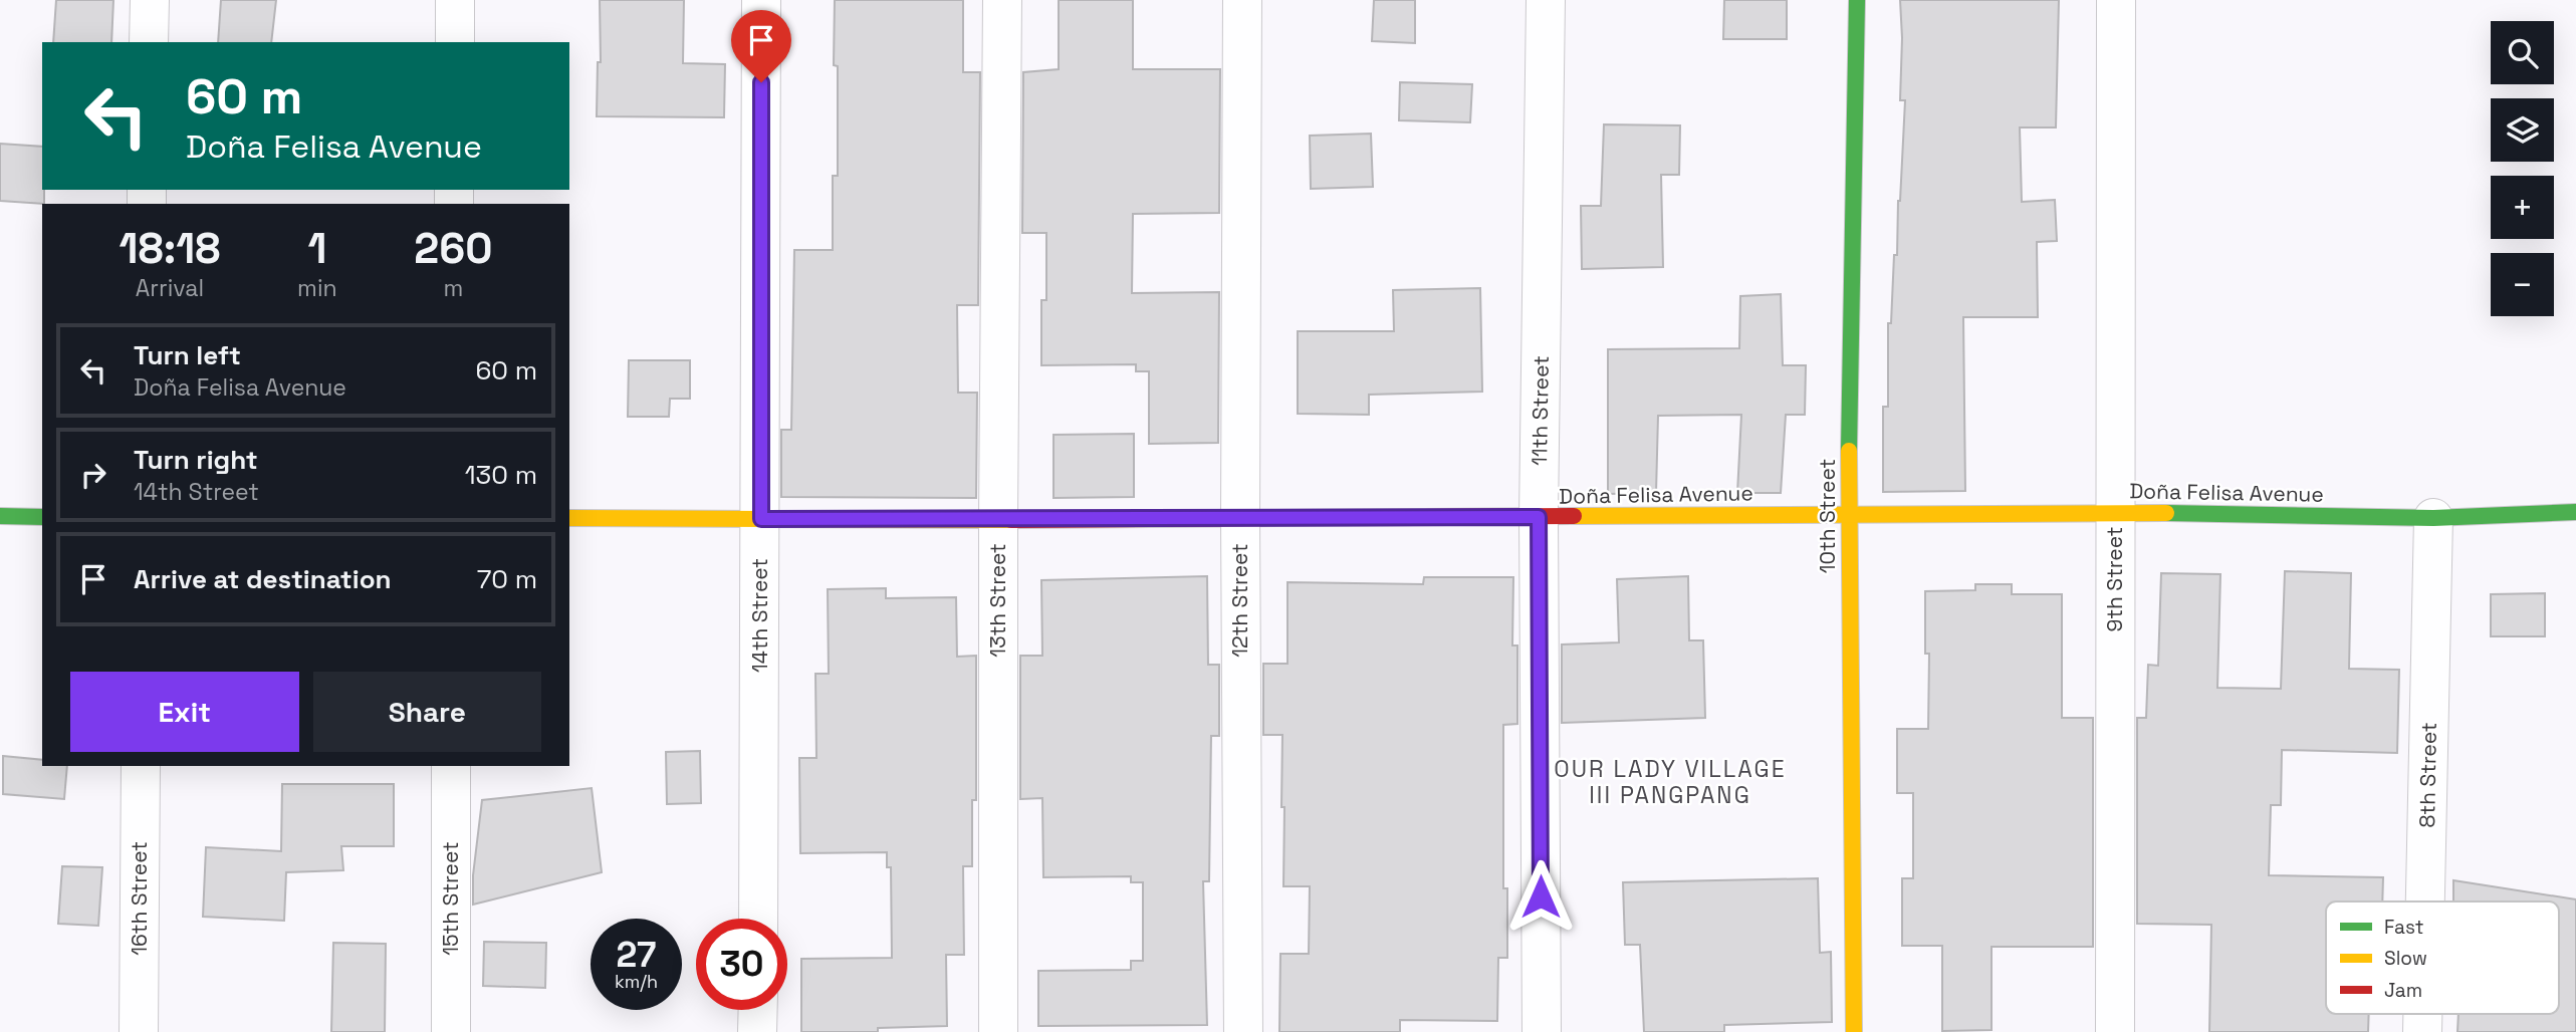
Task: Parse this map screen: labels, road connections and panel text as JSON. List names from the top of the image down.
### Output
{
  "streets": {
    "street": [
      "11th Street",
      "Doña Felisa Avenue",
      "10th Street",
      "9th Street",
      "13th Street",
      "12th Street",
      "14th Street",
      "8th Street",
      "16th Street",
      "15th Street"
    ]
  },
  "crossings": [
    ["11th Street", "Doña Felisa Avenue"],
    ["Doña Felisa Avenue", "10th Street"],
    ["Doña Felisa Avenue", "9th Street"],
    ["Doña Felisa Avenue", "13th Street"],
    ["Doña Felisa Avenue", "12th Street"],
    ["Doña Felisa Avenue", "14th Street"],
    ["Doña Felisa Avenue", "8th Street"]
  ],
  "districts": ["OUR LADY VILLAGE III PANGPANG"],
  "legend": ["Fast", "Slow", "Jam"],
  "page": {
    "map_buttons": ["+", "−"],
    "turn": ["60 m", "Doña Felisa Avenue"],
    "eta": [
      "18:18",
      "Arrival",
      "1",
      "min",
      "260",
      "m"
    ],
    "list": [
      {
        "name": "Turn left",
        "note": "Doña Felisa Avenue",
        "value": "60 m"
      },
      {
        "name": "Turn right",
        "note": "14th Street",
        "value": "130 m"
      },
      {
        "name": "Arrive at destination",
        "value": "70 m"
      }
    ],
    "buttons": ["Exit", "Share"],
    "speed": "27 km/h",
    "limit": "30"
  }
}
